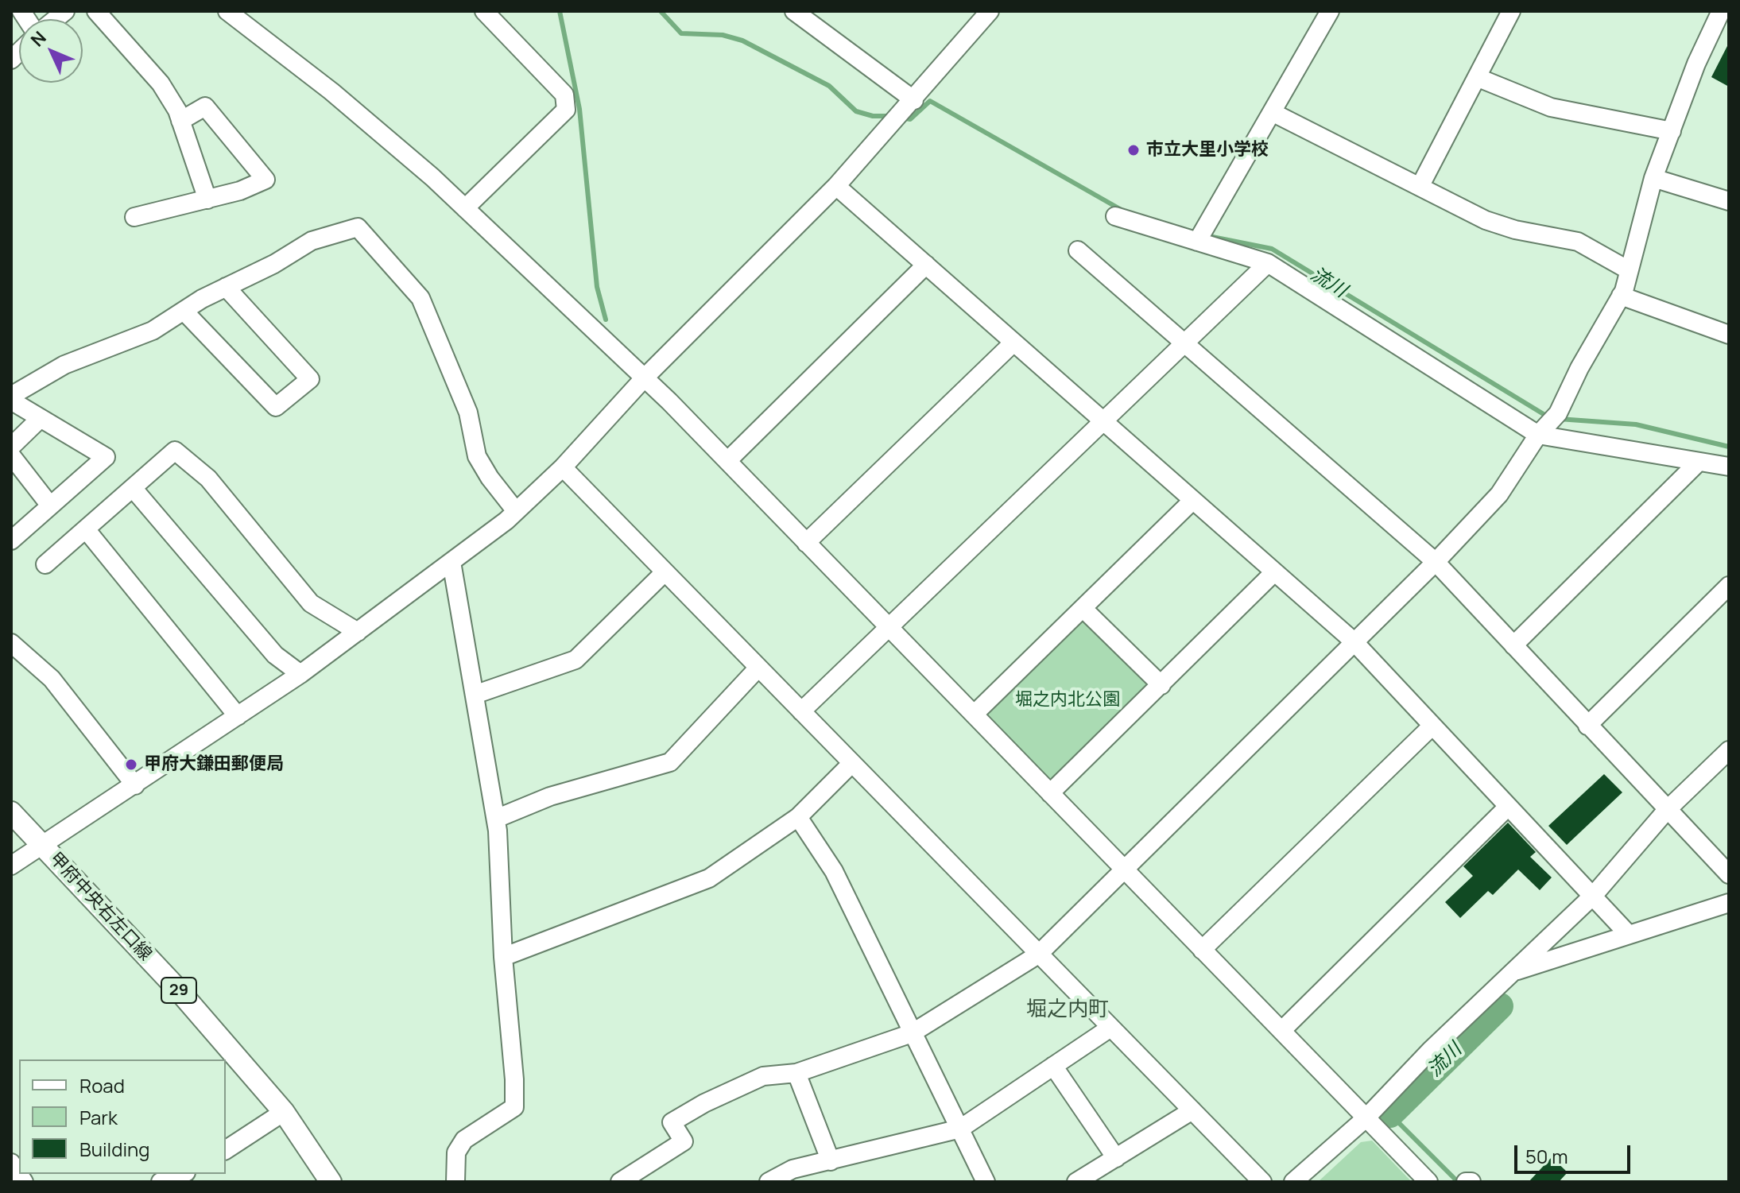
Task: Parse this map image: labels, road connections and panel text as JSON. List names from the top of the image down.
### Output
{
  "streets": {
    "main road": ["甲府中央右左口線", "29"]
  },
  "districts": ["堀之内町"],
  "water": ["流川"],
  "parks": ["堀之内北公園"],
  "places": ["市立大里小学校", "甲府大鎌田郵便局"],
  "legend": ["Road", "Park", "Building"],
  "scale_bar": "50 m",
  "north": "top left"
}
